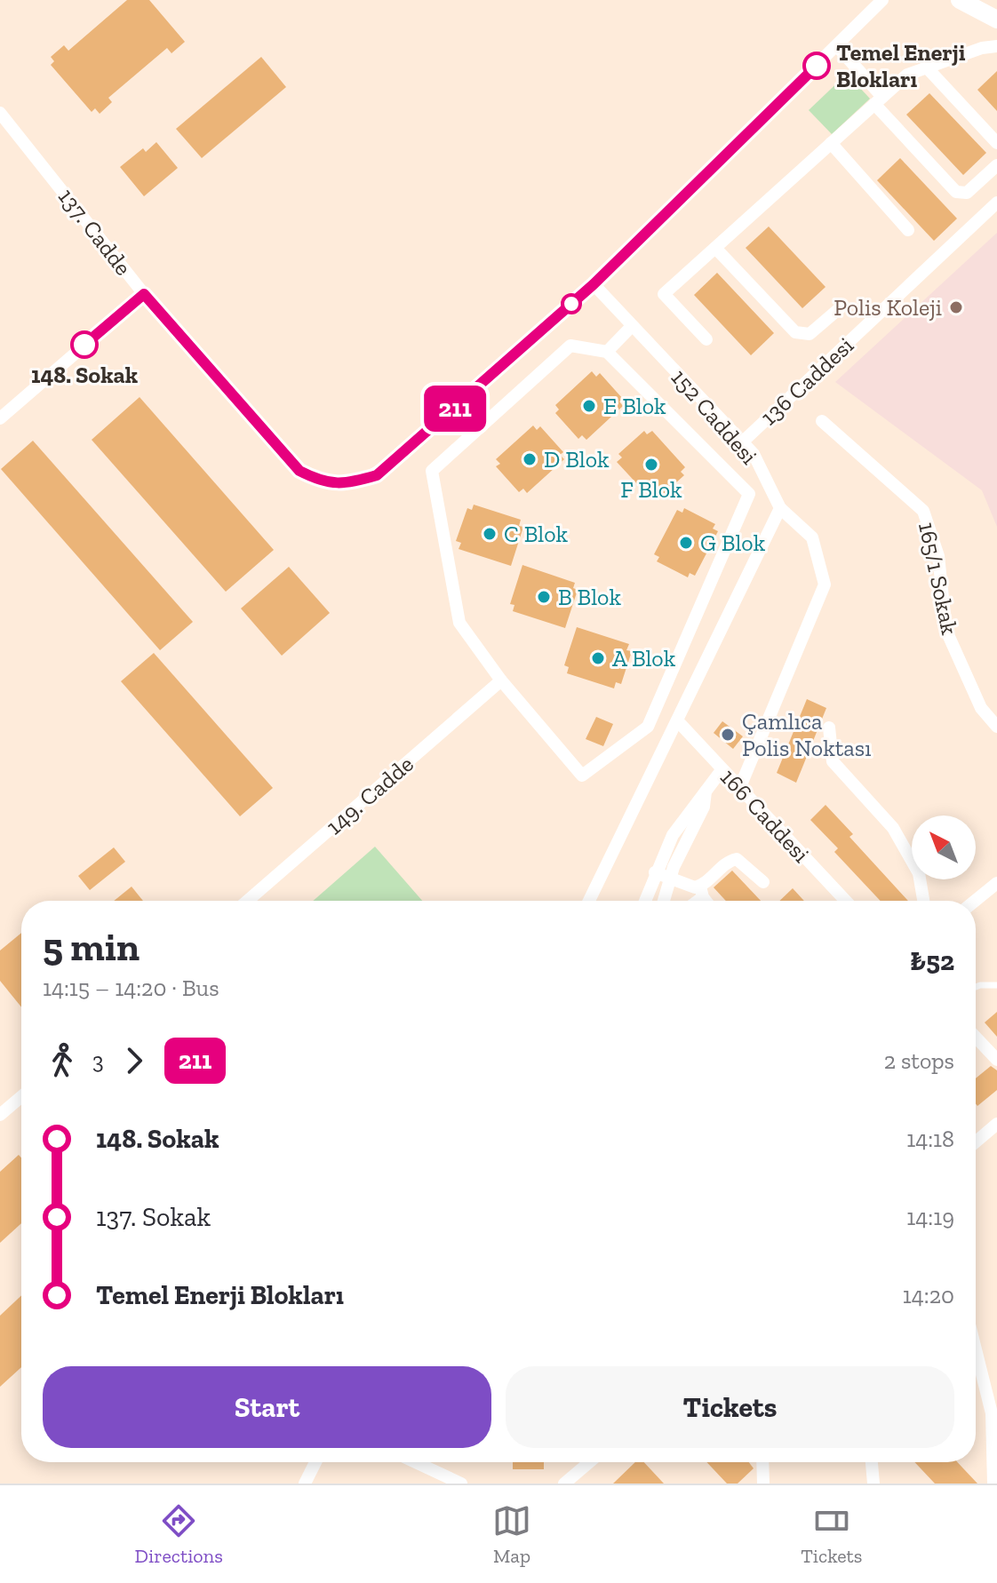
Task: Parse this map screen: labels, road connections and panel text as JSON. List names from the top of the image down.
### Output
{
  "streets": {
    "street": [
      "137. Cadde",
      "136 Caddesi",
      "152 Caddesi",
      "165/1 Sokak",
      "149. Cadde",
      "166 Caddesi"
    ]
  },
  "crossings": [
    ["137. Cadde", "152 Caddesi"],
    ["136 Caddesi", "152 Caddesi"]
  ],
  "places": [
    "Temel Enerji Blokları",
    "Polis Koleji",
    "148. Sokak",
    "E Blok",
    "D Blok",
    "F Blok",
    "C Blok",
    "G Blok",
    "B Blok",
    "A Blok",
    "Çamlıca Polis Noktası"
  ],
  "lines": ["bus line 211"],
  "north": "top left",
  "page": {
    "on_map": "211",
    "heading": ["5 min", "14:15 – 14:20 · Bus", "₺52"],
    "legs": ["3", "211", "2 stops"],
    "list": [
      {
        "name": "148. Sokak",
        "value": "14:18"
      },
      {
        "name": "137. Sokak",
        "value": "14:19"
      },
      {
        "name": "Temel Enerji Blokları",
        "value": "14:20"
      }
    ],
    "buttons": ["Start", "Tickets"],
    "tabs": ["Directions", "Map", "Tickets"]
  }
}
